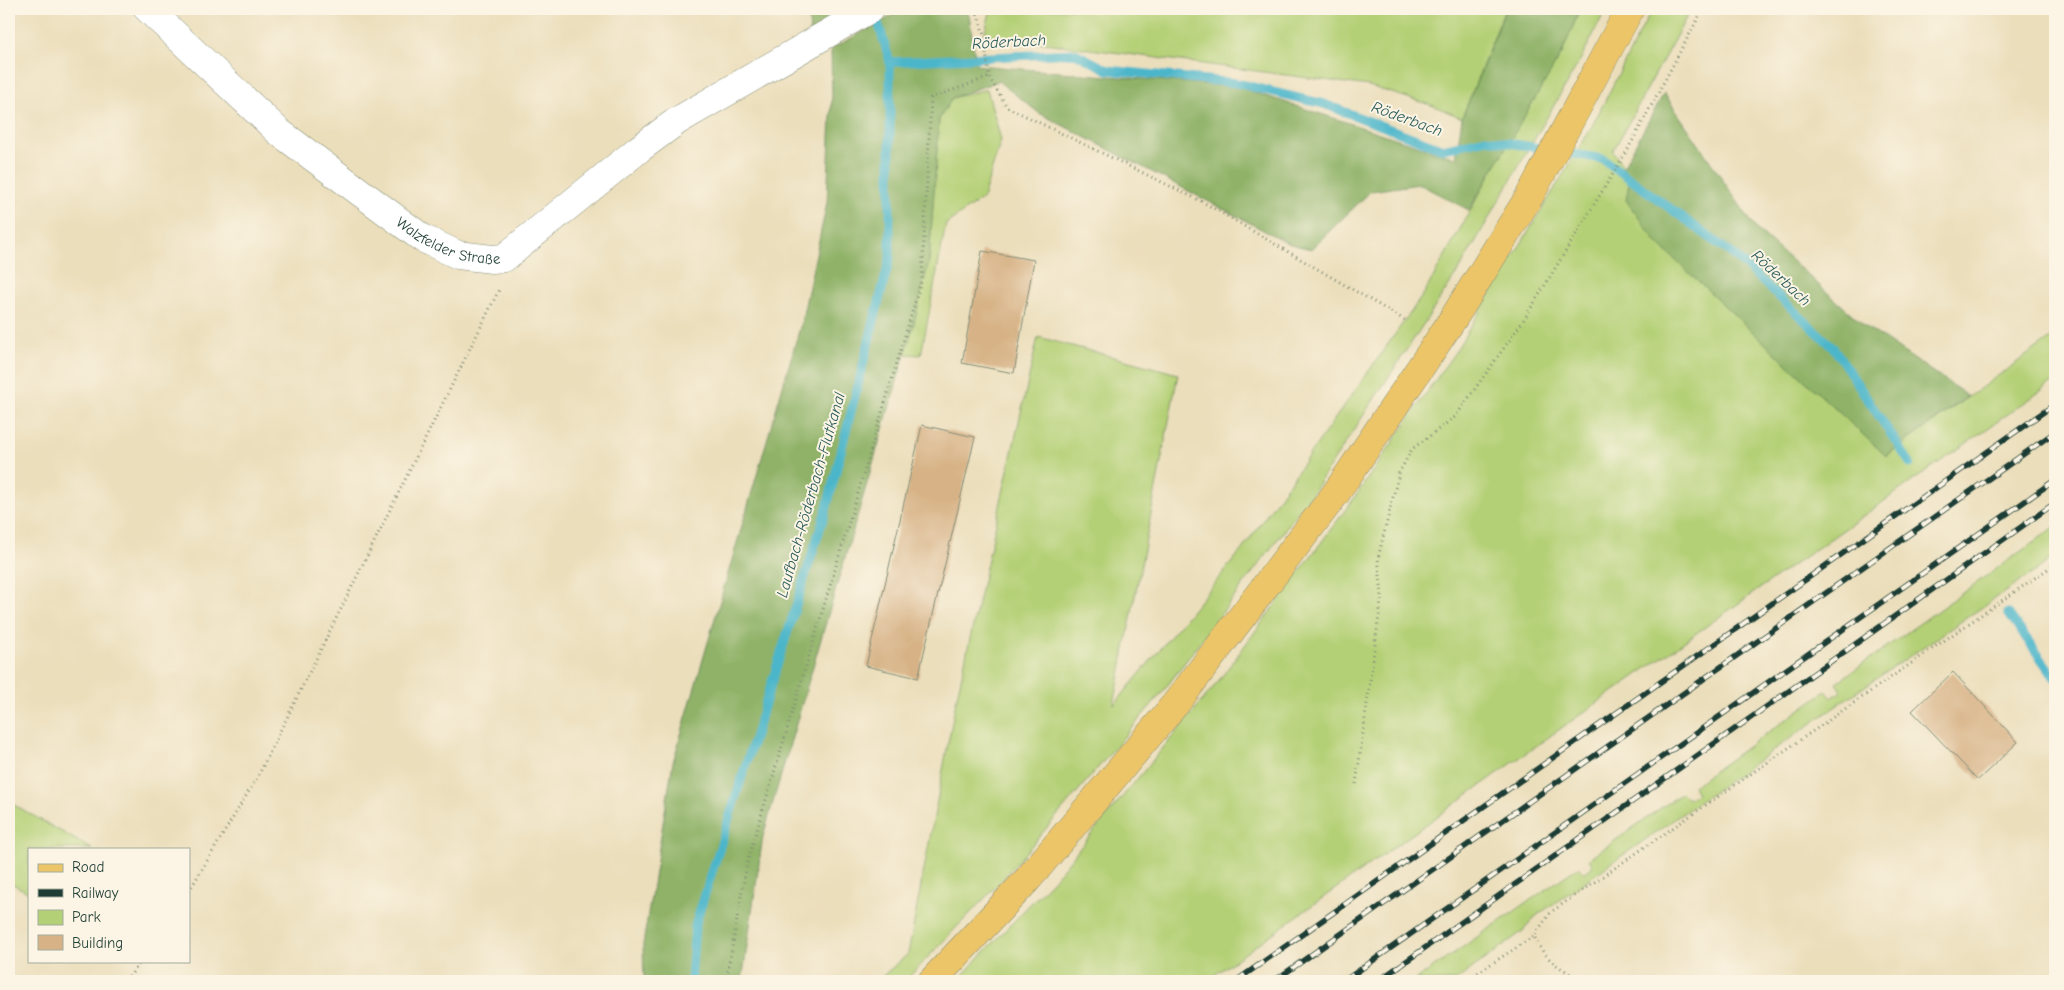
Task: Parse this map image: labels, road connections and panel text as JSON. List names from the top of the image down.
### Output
{
  "streets": {
    "street": ["Walzfelder Straße"]
  },
  "water": ["Röderbach", "Laufbach-Röderbach-Flutkanal"],
  "legend": [
    "Road",
    "Railway",
    "Park",
    "Building"
  ]
}
